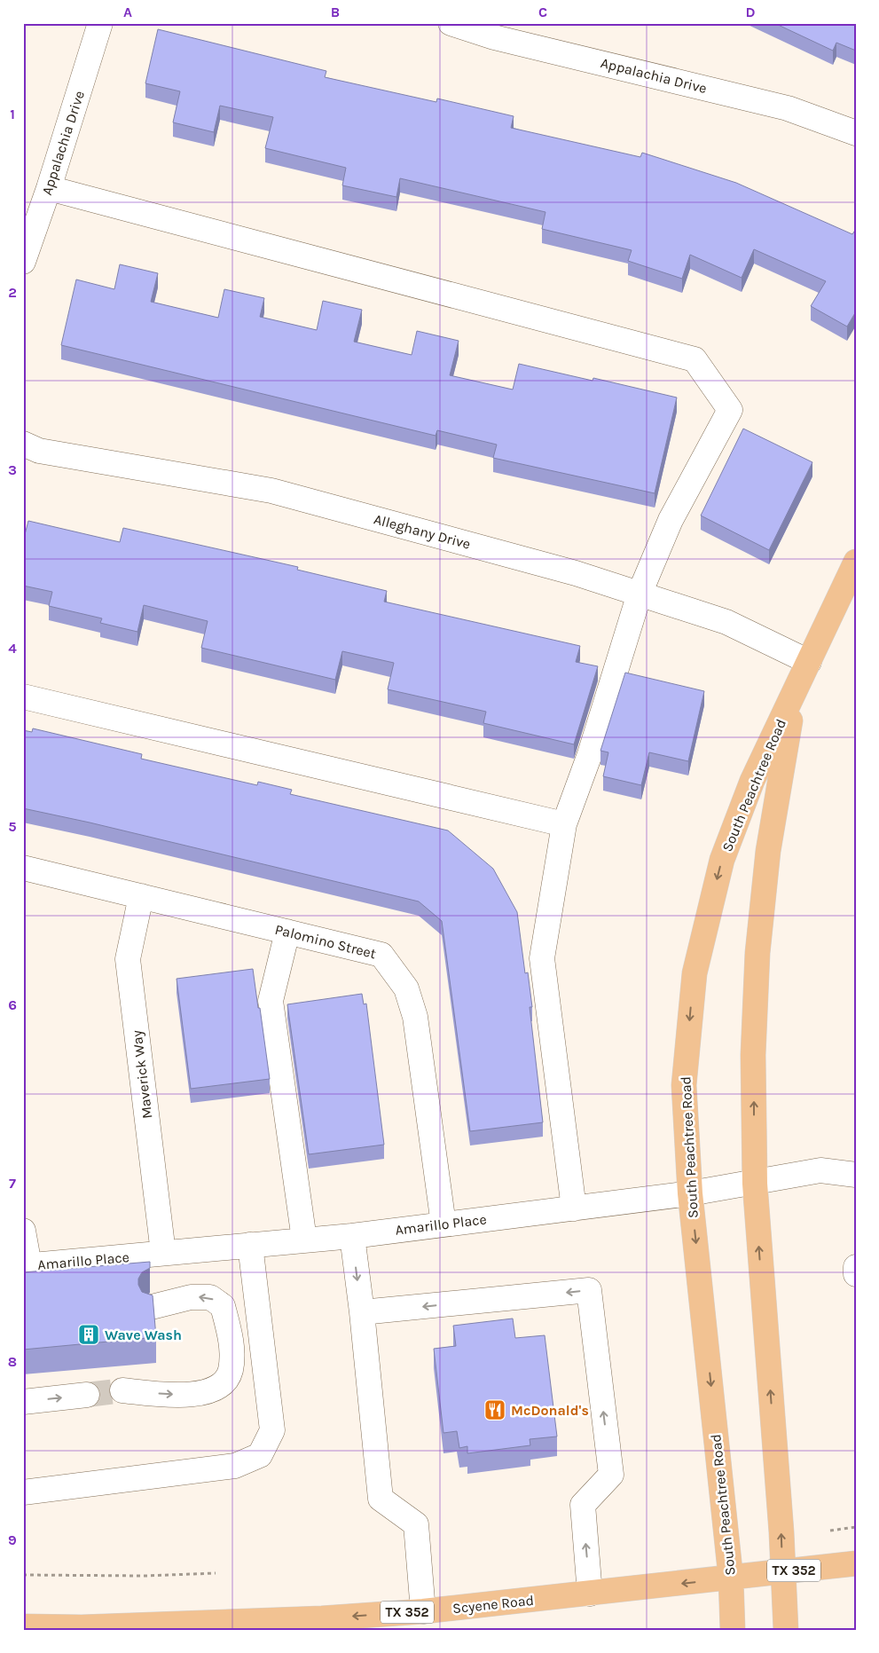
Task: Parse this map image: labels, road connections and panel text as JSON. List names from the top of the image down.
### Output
{
  "streets": {
    "main road": ["South Peachtree Road", "TX 352", "Scyene Road"],
    "street": [
      "Appalachia Drive",
      "Alleghany Drive",
      "Palomino Street",
      "Maverick Way",
      "Amarillo Place"
    ]
  },
  "crossings": [
    ["Alleghany Drive", "South Peachtree Road"],
    ["South Peachtree Road", "Amarillo Place"],
    ["South Peachtree Road", "Scyene Road"],
    ["Palomino Street", "Maverick Way"],
    ["Palomino Street", "Amarillo Place"],
    ["Maverick Way", "Amarillo Place"]
  ],
  "one_way": ["Scyene Road"],
  "places": {
    "building": ["Wave Wash"],
    "restaurant": ["McDonald's"]
  },
  "grid": {
    "columns": [
      "A",
      "B",
      "C",
      "D"
    ],
    "rows": [
      "1",
      "2",
      "3",
      "4",
      "5",
      "6",
      "7",
      "8",
      "9"
    ]
  }
}
